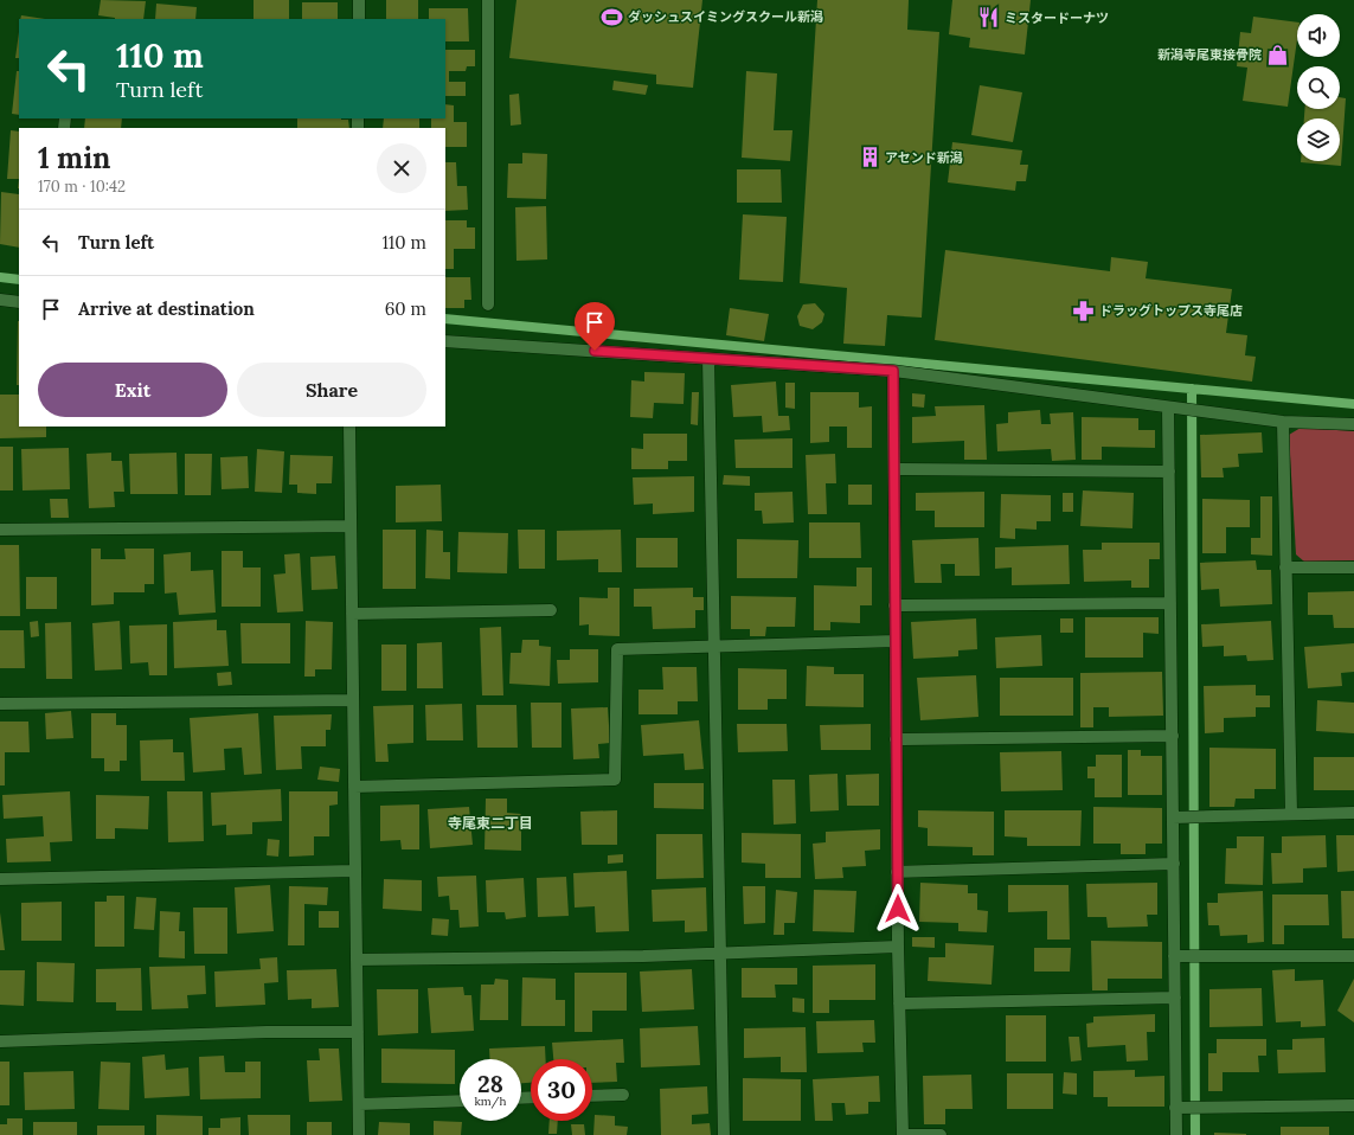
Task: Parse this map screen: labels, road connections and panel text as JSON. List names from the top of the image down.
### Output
{
  "districts": ["寺尾東二丁目"],
  "places": {
    "sports": ["ダッシュスイミングスクール新潟"],
    "restaurant": ["ミスタードーナツ"],
    "shop": ["新潟寺尾東接骨院"],
    "building": ["アセンド新潟"],
    "pharmacy": ["ドラッグトップス寺尾店"]
  },
  "page": {
    "turn": ["110 m", "Turn left"],
    "heading": ["1 min", "170 m · 10:42"],
    "list": [
      {
        "name": "Turn left",
        "value": "110 m"
      },
      {
        "name": "Arrive at destination",
        "value": "60 m"
      }
    ],
    "buttons": ["Exit", "Share"],
    "speed": "28 km/h",
    "limit": "30"
  }
}
